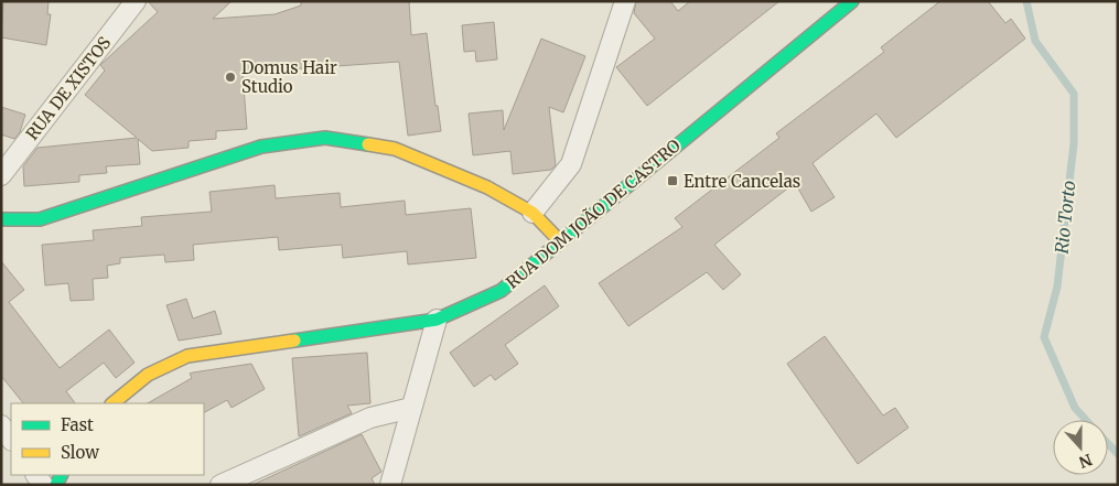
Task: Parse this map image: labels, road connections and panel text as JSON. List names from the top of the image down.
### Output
{
  "streets": {
    "main road": ["RUA DOM JOÃO DE CASTRO"],
    "street": ["RUA DE XISTOS"]
  },
  "water": ["Rio Torto"],
  "places": {
    "other": ["Domus Hair Studio"],
    "transit": ["Entre Cancelas"]
  },
  "legend": ["Fast", "Slow"],
  "north": "bottom"
}
